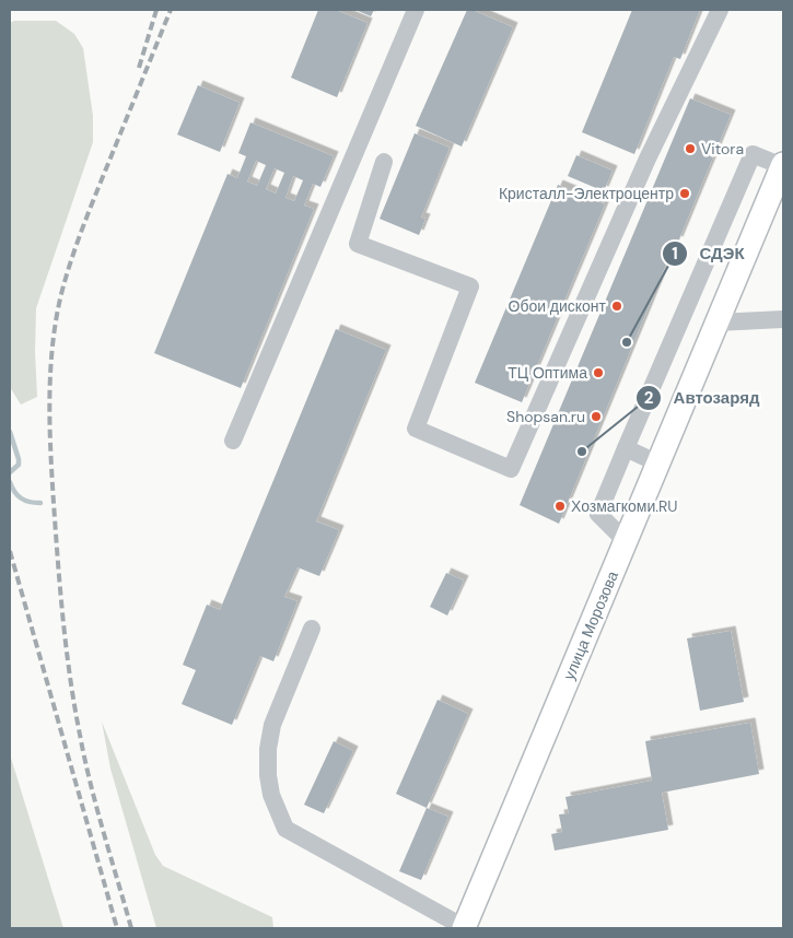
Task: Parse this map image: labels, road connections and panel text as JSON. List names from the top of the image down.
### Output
{
  "streets": {
    "main road": ["улица Морозова"]
  },
  "places": [
    "Vitora",
    "Кристалл-Электроцентр",
    "Обои дисконт",
    "СДЭК",
    "ТЦ Оптима",
    "Shopsan.ru",
    "Автозаряд",
    "Хозмагкоми.RU"
  ]
}
